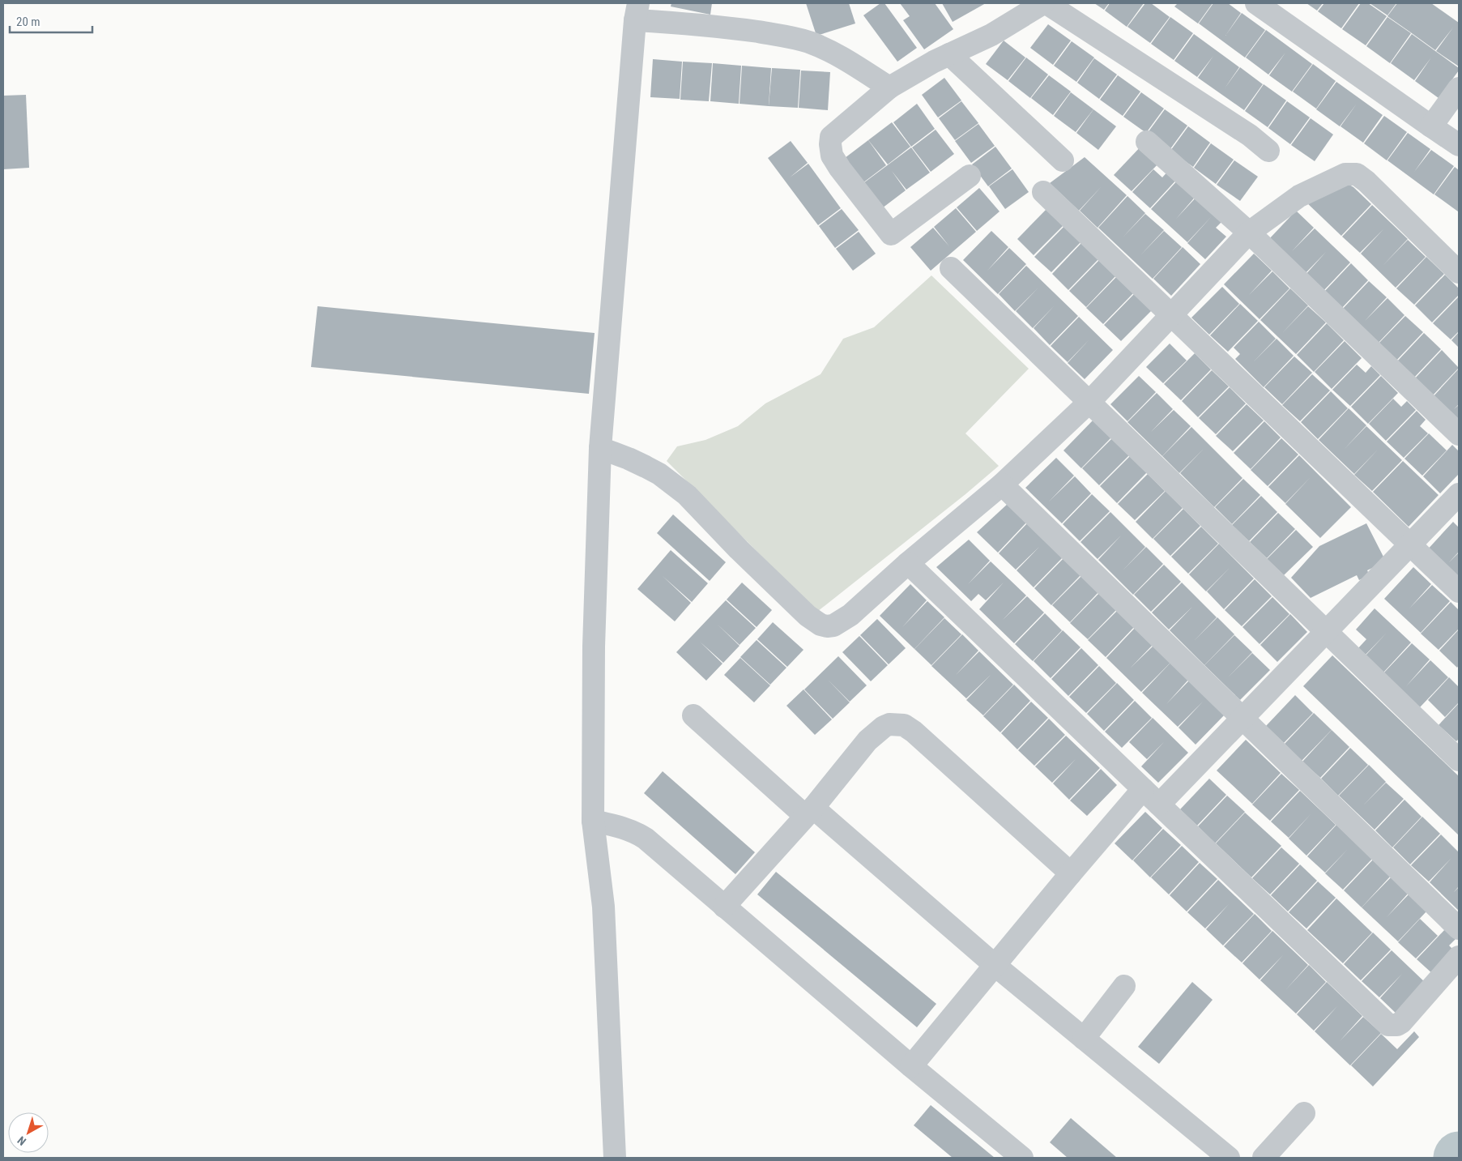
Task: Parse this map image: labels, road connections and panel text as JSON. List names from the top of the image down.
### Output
{
  "scale_bar": "20 m",
  "north": "bottom left"
}
